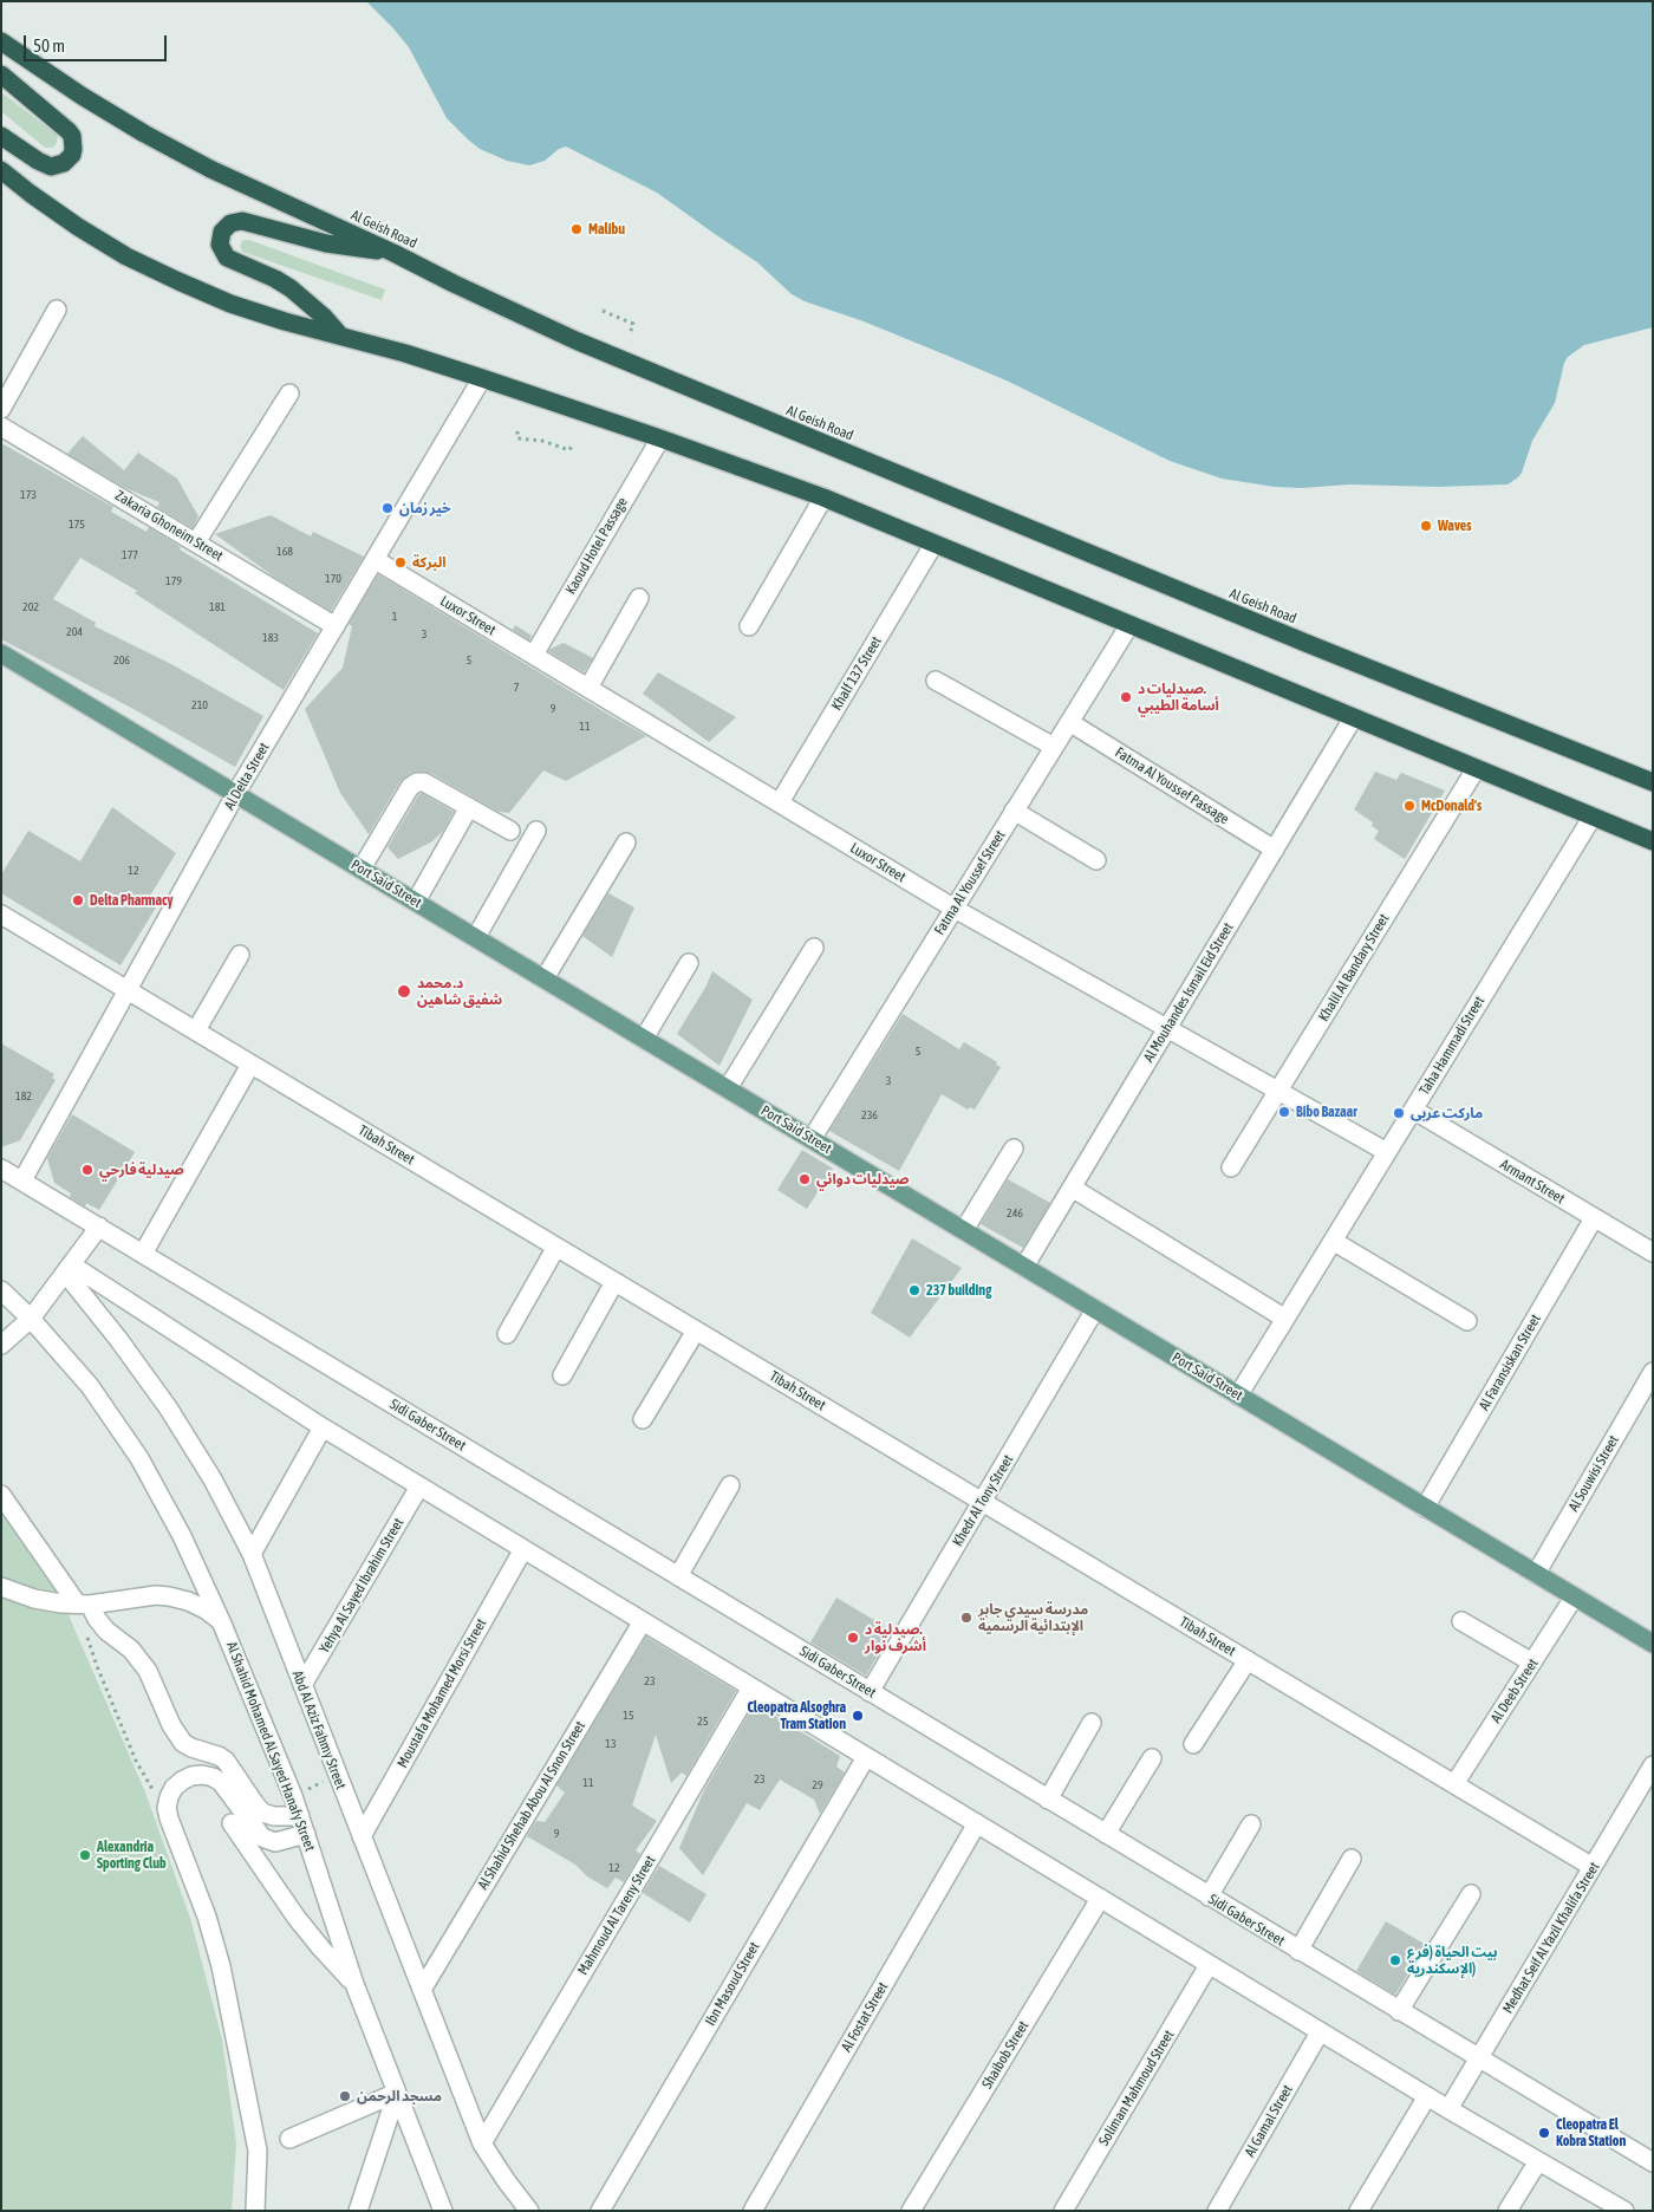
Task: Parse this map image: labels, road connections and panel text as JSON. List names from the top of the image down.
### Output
{
  "streets": {
    "highway": ["Al Geish Road"],
    "main road": ["Port Said Street"],
    "street": [
      "Zakaria Ghoneim Street",
      "Kaoud Hotel Passage",
      "Luxor Street",
      "Khalf 137 Street",
      "Al Delta Street",
      "Fatma Al Youssef Passage",
      "Fatma Al Youssef Street",
      "Khalil Al Bandary Street",
      "Al Mouhandes Ismail Eid Street",
      "Taha Hammadi Street",
      "Tibah Street",
      "Armant Street",
      "Al Faransiskan Street",
      "Sidi Gaber Street",
      "Al Souwisi Street",
      "Khedr Al Tony Street",
      "Yehya Al Sayed Ibrahim Street",
      "Al Deeb Street",
      "Moustafa Mohamed Morsi Street",
      "Abd Al Aziz Fahmy Street",
      "Al Shahid Mohamed Al Sayed Hanafy Street",
      "Al Shahid Shehab Abou Al Snon Street",
      "Mahmoud Al Tareny Street",
      "Medhat Seif Al Yazil Khalifa Street",
      "Ibn Masoud Street",
      "Al Fostat Street",
      "Shaibob Street",
      "Soliman Mahmoud Street",
      "Al Gamal Street"
    ]
  },
  "crossings": [
    ["Zakaria Ghoneim Street", "Al Delta Street"],
    ["Kaoud Hotel Passage", "Luxor Street"],
    ["Luxor Street", "Khalf 137 Street"],
    ["Luxor Street", "Al Delta Street"],
    ["Luxor Street", "Fatma Al Youssef Street"],
    ["Luxor Street", "Khalil Al Bandary Street"],
    ["Luxor Street", "Al Mouhandes Ismail Eid Street"],
    ["Luxor Street", "Taha Hammadi Street"],
    ["Al Delta Street", "Port Said Street"],
    ["Al Delta Street", "Tibah Street"],
    ["Al Delta Street", "Sidi Gaber Street"],
    ["Fatma Al Youssef Passage", "Fatma Al Youssef Street"],
    ["Fatma Al Youssef Passage", "Al Mouhandes Ismail Eid Street"],
    ["Fatma Al Youssef Street", "Port Said Street"],
    ["Port Said Street", "Al Mouhandes Ismail Eid Street"],
    ["Port Said Street", "Taha Hammadi Street"],
    ["Port Said Street", "Al Faransiskan Street"],
    ["Port Said Street", "Al Souwisi Street"],
    ["Port Said Street", "Khedr Al Tony Street"],
    ["Port Said Street", "Al Deeb Street"],
    ["Taha Hammadi Street", "Armant Street"],
    ["Tibah Street", "Khedr Al Tony Street"],
    ["Tibah Street", "Al Deeb Street"],
    ["Tibah Street", "Medhat Seif Al Yazil Khalifa Street"],
    ["Armant Street", "Al Faransiskan Street"],
    ["Sidi Gaber Street", "Khedr Al Tony Street"],
    ["Sidi Gaber Street", "Medhat Seif Al Yazil Khalifa Street"],
    ["Yehya Al Sayed Ibrahim Street", "Abd Al Aziz Fahmy Street"],
    ["Moustafa Mohamed Morsi Street", "Abd Al Aziz Fahmy Street"],
    ["Abd Al Aziz Fahmy Street", "Al Shahid Shehab Abou Al Snon Street"],
    ["Abd Al Aziz Fahmy Street", "Mahmoud Al Tareny Street"]
  ],
  "places": [
    "Malibu",
    "خير زمان",
    "Waves",
    "البركة",
    "صيدليات د. أسامة الطيبي",
    "McDonald's",
    "Delta Pharmacy",
    "د. محمد شفيق شاهين",
    "Bibo Bazaar",
    "ماركت عربى",
    "صيدلية فارحي",
    "صيدليات دوائي",
    "237 building",
    "مدرسة سيدي جابر الإبتدائية الرسمية",
    "صيدلية د. أشرف نوار",
    "Cleopatra Alsoghra Tram Station",
    "Alexandria Sporting Club",
    "بيت الحياة (فرع الإسكندرية)",
    "مسجد الرحمن",
    "Cleopatra El Kobra Station"
  ],
  "house_numbers": [
    "173",
    "175",
    "168",
    "177",
    "170",
    "179",
    "202",
    "181",
    "1",
    "204",
    "3",
    "183",
    "206",
    "5",
    "7",
    "210",
    "9",
    "11",
    "12",
    "5",
    "3",
    "182",
    "236",
    "246",
    "23",
    "15",
    "25",
    "13",
    "23",
    "11",
    "29",
    "9",
    "12"
  ],
  "scale_bar": "50 m"
}
